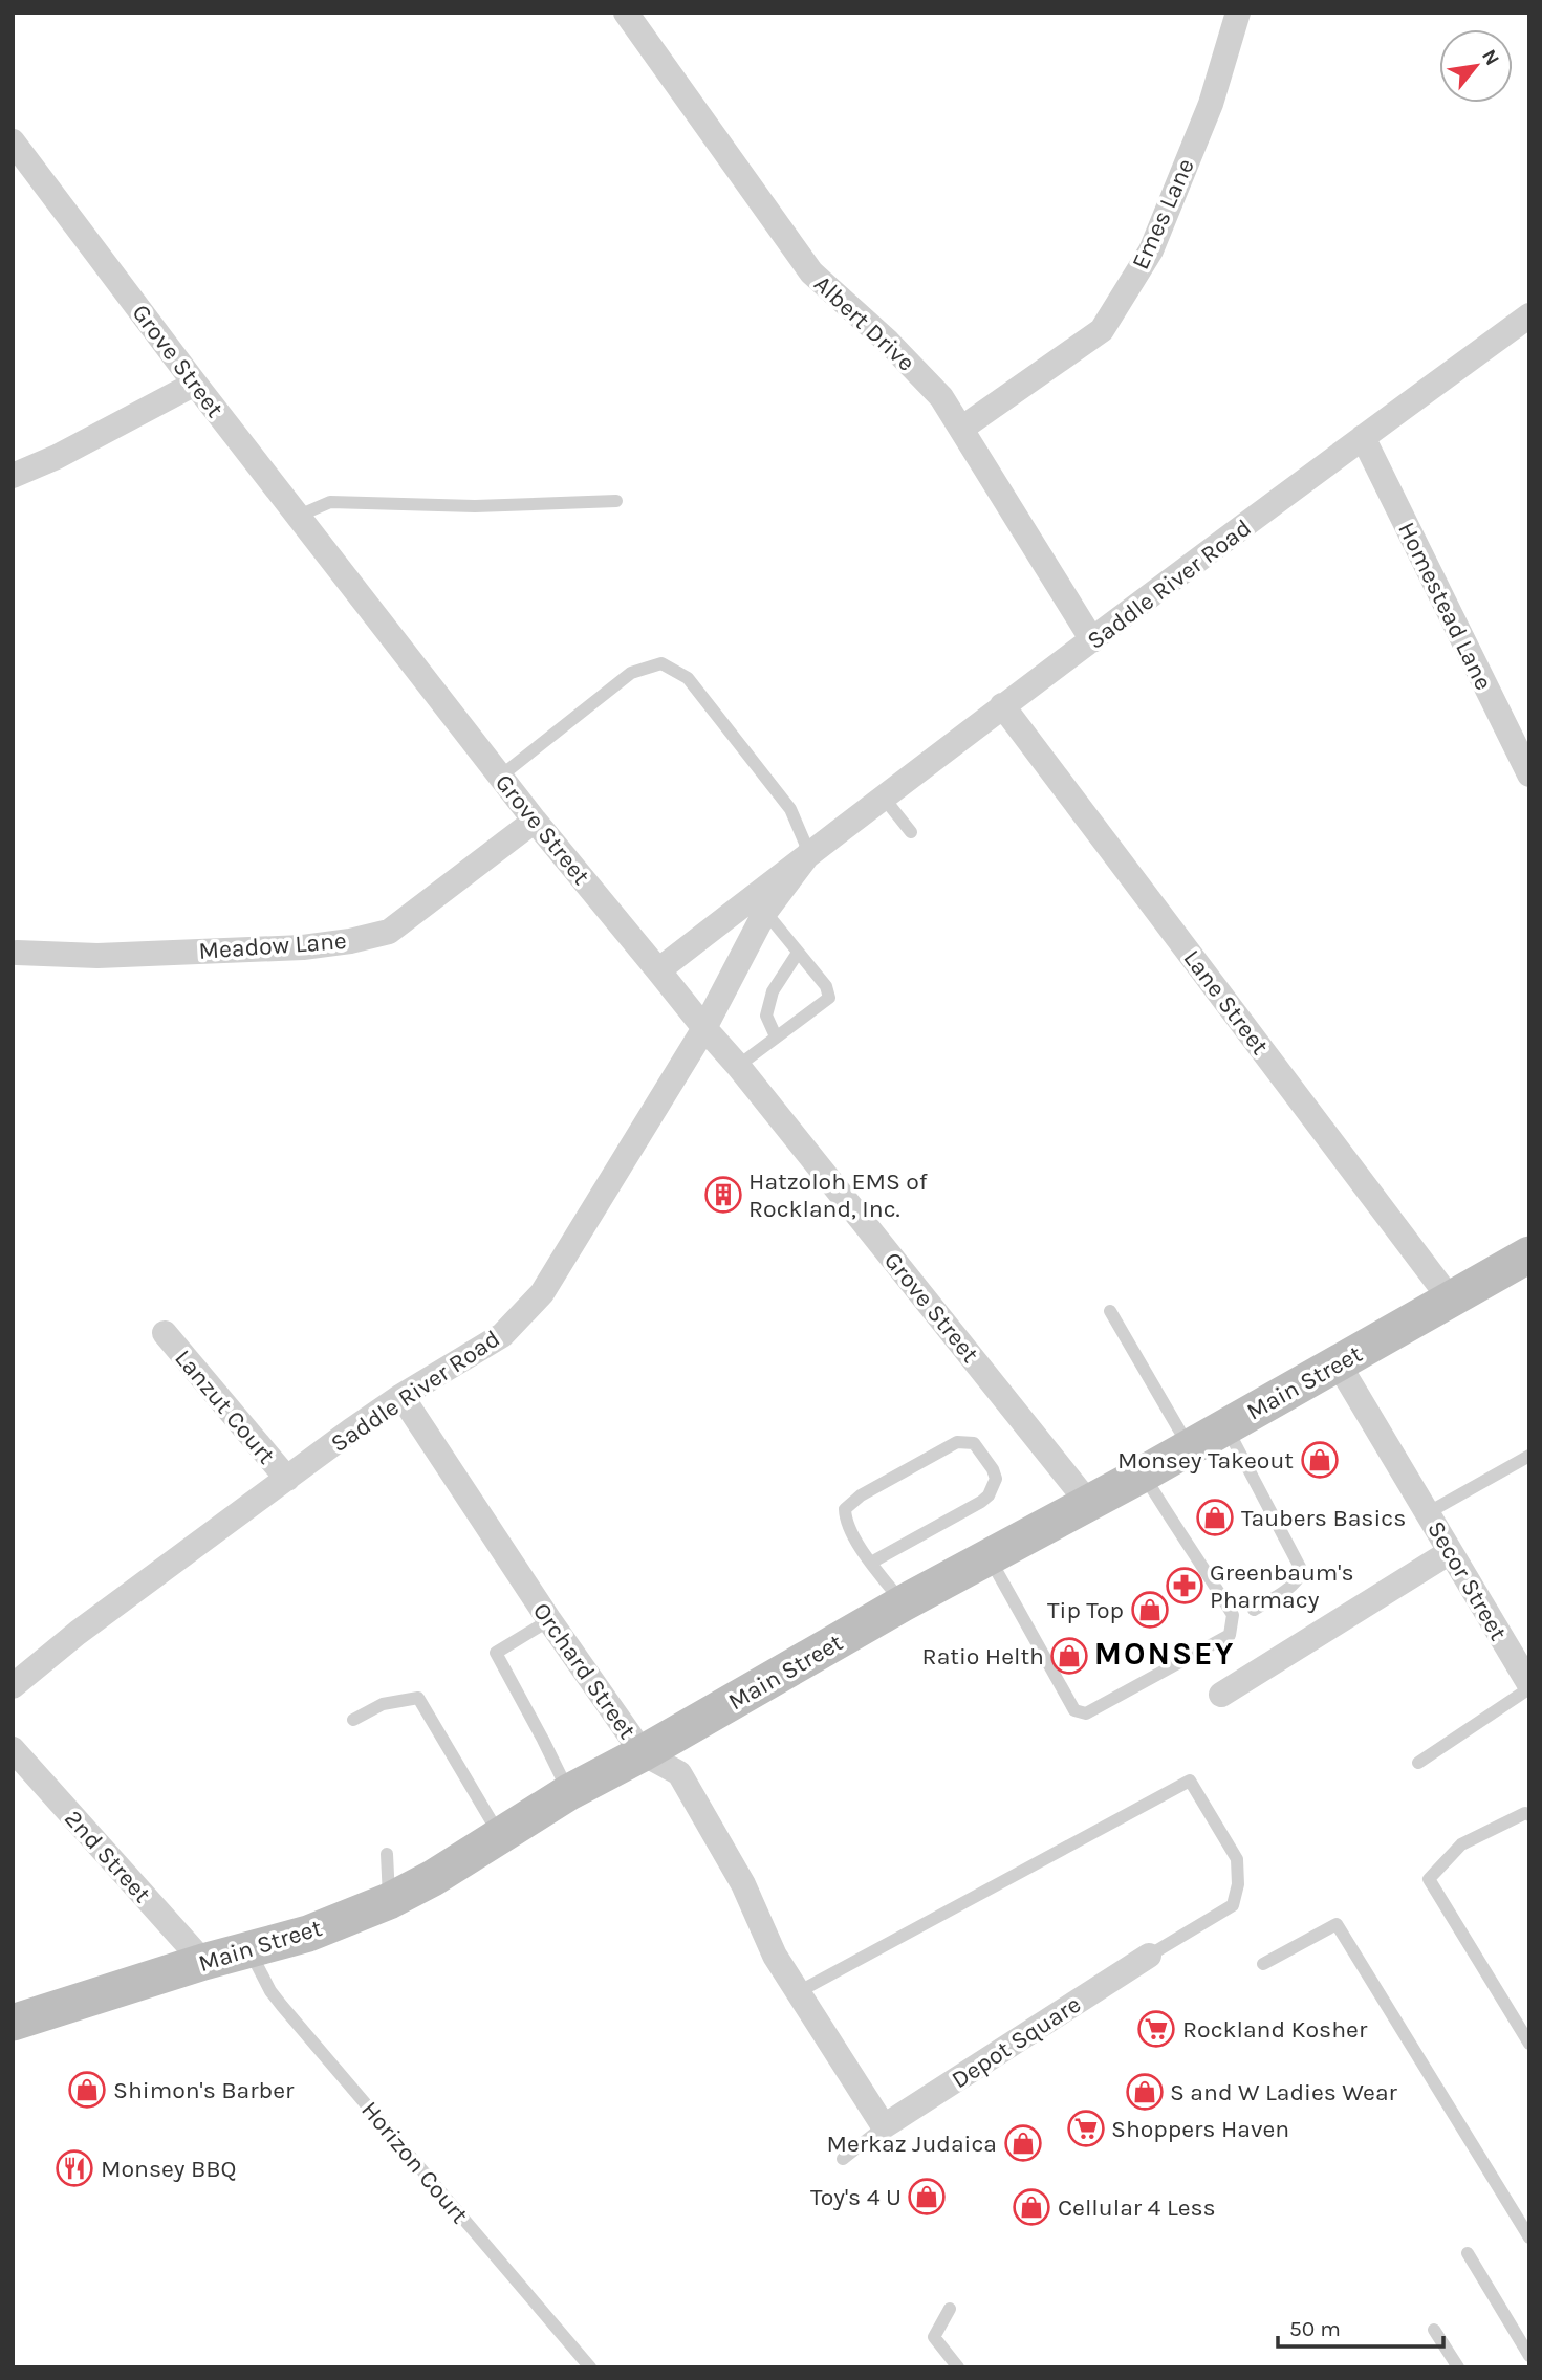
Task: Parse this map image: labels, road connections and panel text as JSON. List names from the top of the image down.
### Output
{
  "streets": {
    "main road": ["Main Street"],
    "street": [
      "Emes Lane",
      "Albert Drive",
      "Grove Street",
      "Saddle River Road",
      "Homestead Lane",
      "Meadow Lane",
      "Lane Street",
      "Lanzut Court",
      "Secor Street",
      "Orchard Street",
      "2nd Street",
      "Depot Square"
    ],
    "lane": ["Horizon Court"]
  },
  "crossings": [
    ["Emes Lane", "Albert Drive"],
    ["Albert Drive", "Saddle River Road"],
    ["Grove Street", "Saddle River Road"],
    ["Grove Street", "Meadow Lane"],
    ["Grove Street", "Main Street"],
    ["Saddle River Road", "Homestead Lane"],
    ["Saddle River Road", "Lane Street"],
    ["Saddle River Road", "Lanzut Court"],
    ["Saddle River Road", "Orchard Street"],
    ["Lane Street", "Main Street"],
    ["Main Street", "Secor Street"],
    ["Main Street", "Orchard Street"],
    ["Main Street", "2nd Street"],
    ["Main Street", "Horizon Court"],
    ["Orchard Street", "Depot Square"]
  ],
  "districts": ["MONSEY"],
  "places": {
    "building": ["Hatzoloh EMS of Rockland, Inc."],
    "shop": [
      "Monsey Takeout",
      "Taubers Basics",
      "Tip Top",
      "Ratio Helth",
      "Shimon's Barber",
      "S and W Ladies Wear",
      "Merkaz Judaica",
      "Toy's 4 U",
      "Cellular 4 Less"
    ],
    "pharmacy": ["Greenbaum's Pharmacy"],
    "supermarket": ["Rockland Kosher", "Shoppers Haven"],
    "restaurant": ["Monsey BBQ"]
  },
  "scale_bar": "50 m",
  "north": "top right"
}
